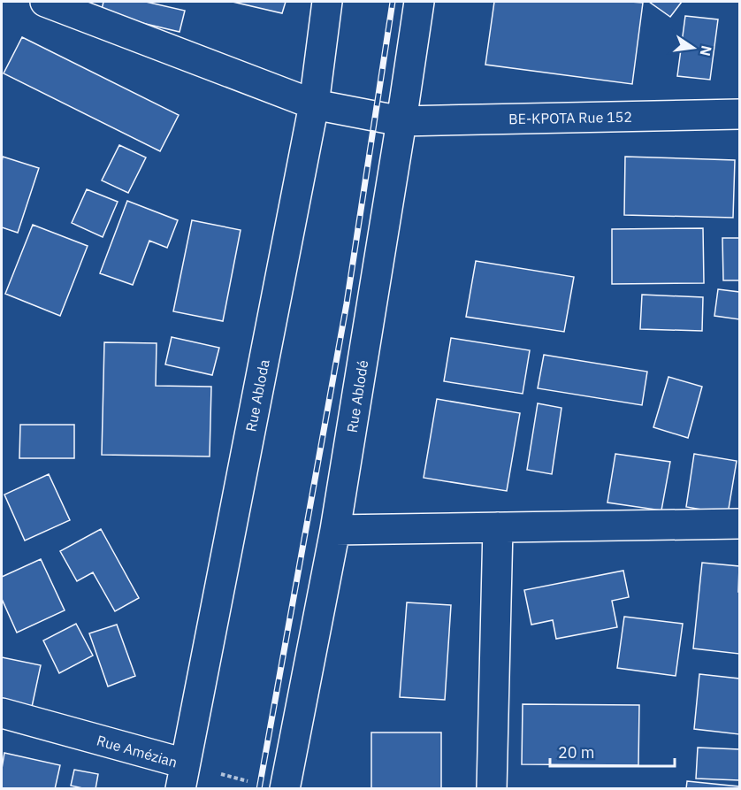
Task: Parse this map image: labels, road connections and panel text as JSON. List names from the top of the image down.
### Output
{
  "streets": {
    "street": [
      "BE-KPOTA Rue 152",
      "Rue Abloda",
      "Rue Ablodé",
      "Rue Amézian"
    ]
  },
  "crossings": [
    ["BE-KPOTA Rue 152", "Rue Abloda"],
    ["BE-KPOTA Rue 152", "Rue Ablodé"],
    ["Rue Abloda", "Rue Amézian"]
  ],
  "scale_bar": "20 m",
  "north": "right"
}
